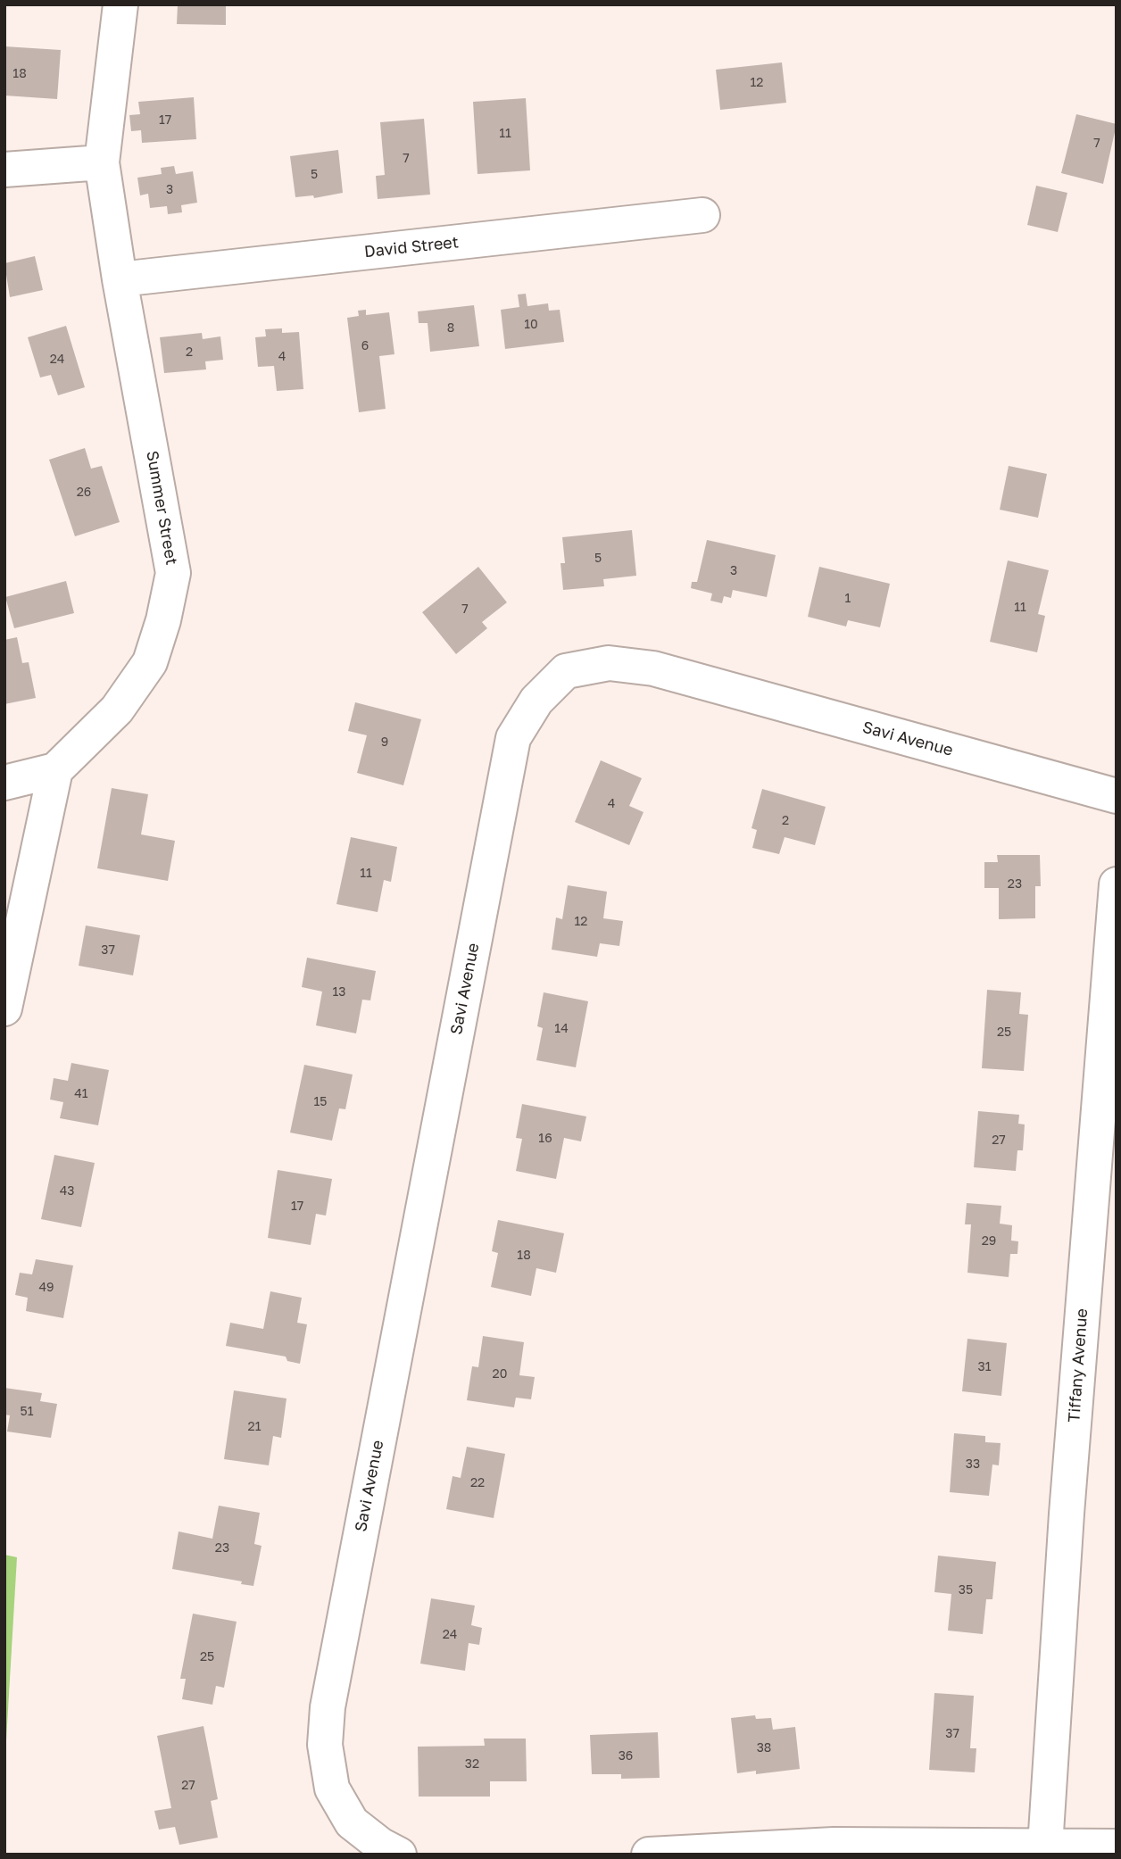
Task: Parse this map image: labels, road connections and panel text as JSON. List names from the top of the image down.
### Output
{
  "streets": {
    "street": [
      "David Street",
      "Summer Street",
      "Savi Avenue",
      "Tiffany Avenue"
    ]
  },
  "crossings": [
    ["David Street", "Summer Street"]
  ],
  "house_numbers": [
    "18",
    "12",
    "17",
    "11",
    "7",
    "7",
    "5",
    "3",
    "10",
    "8",
    "6",
    "2",
    "4",
    "24",
    "26",
    "5",
    "3",
    "1",
    "11",
    "7",
    "9",
    "4",
    "2",
    "11",
    "23",
    "12",
    "37",
    "13",
    "14",
    "25",
    "41",
    "15",
    "16",
    "27",
    "43",
    "17",
    "29",
    "18",
    "49",
    "31",
    "20",
    "51",
    "21",
    "33",
    "22",
    "23",
    "35",
    "24",
    "25",
    "37",
    "38",
    "36",
    "32",
    "27"
  ]
}
